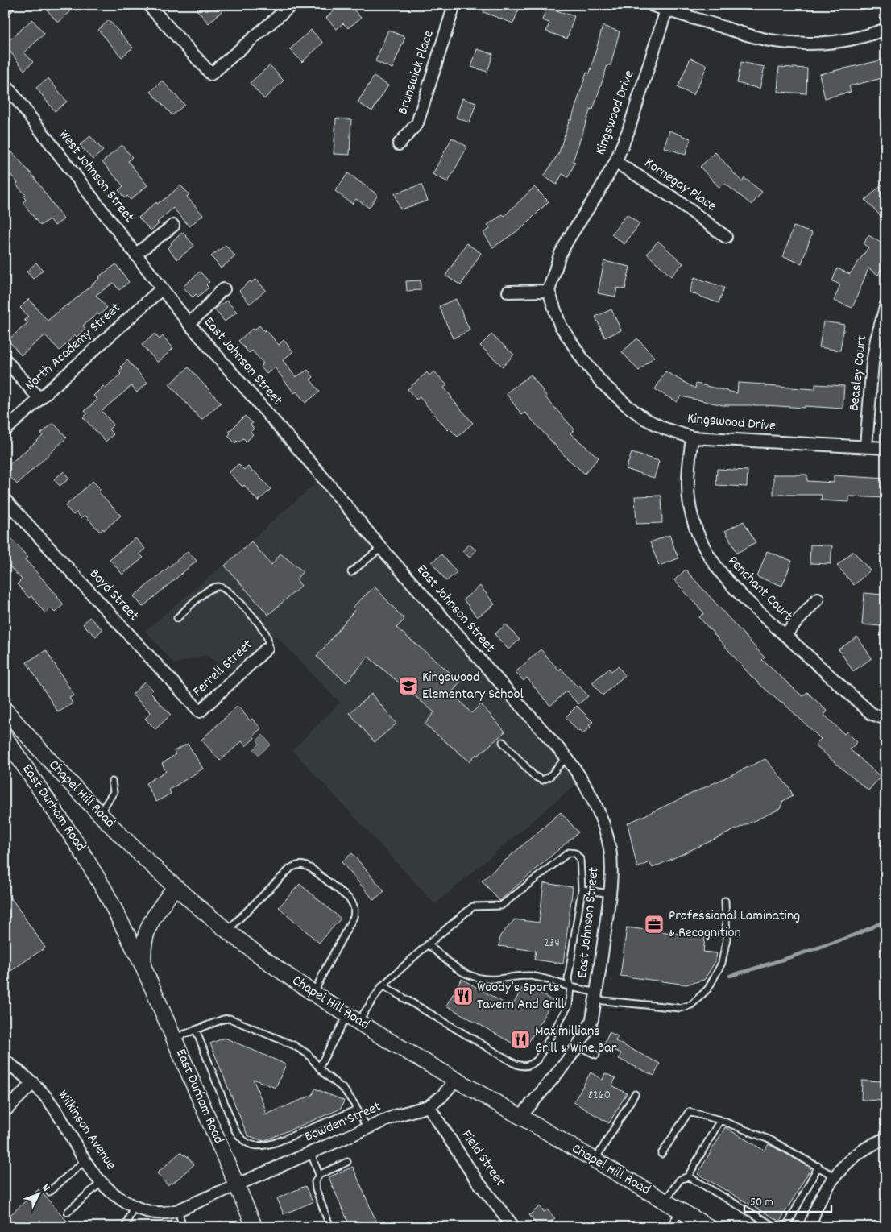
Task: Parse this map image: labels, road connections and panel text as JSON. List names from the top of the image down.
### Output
{
  "streets": {
    "main road": ["Chapel Hill Road", "East Durham Road"],
    "street": [
      "Brunswick Place",
      "Kingswood Drive",
      "West Johnson Street",
      "Kornegay Place",
      "North Academy Street",
      "East Johnson Street",
      "Beasley Court",
      "Penchant Court",
      "Boyd Street",
      "Ferrell Street",
      "Bowden Street",
      "Wilkinson Avenue",
      "Field Street"
    ]
  },
  "crossings": [
    ["Kingswood Drive", "Kornegay Place"],
    ["Kingswood Drive", "Beasley Court"],
    ["Kingswood Drive", "Penchant Court"],
    ["West Johnson Street", "North Academy Street"],
    ["West Johnson Street", "East Johnson Street"],
    ["North Academy Street", "East Johnson Street"],
    ["East Johnson Street", "Chapel Hill Road"],
    ["Boyd Street", "Ferrell Street"],
    ["Chapel Hill Road", "East Durham Road"],
    ["Chapel Hill Road", "Bowden Street"],
    ["East Durham Road", "Bowden Street"],
    ["East Durham Road", "Wilkinson Avenue"],
    ["Bowden Street", "Wilkinson Avenue"],
    ["Bowden Street", "Field Street"]
  ],
  "places": {
    "school or university": ["Kingswood Elementary School"],
    "office": ["Professional Laminating & Recognition"],
    "restaurant": ["Woody’s Sports Tavern And Grill", "Maximillians Grill & Wine Bar"]
  },
  "house_numbers": ["234", "8260"],
  "scale_bar": "50 m",
  "north": "top right"
}
